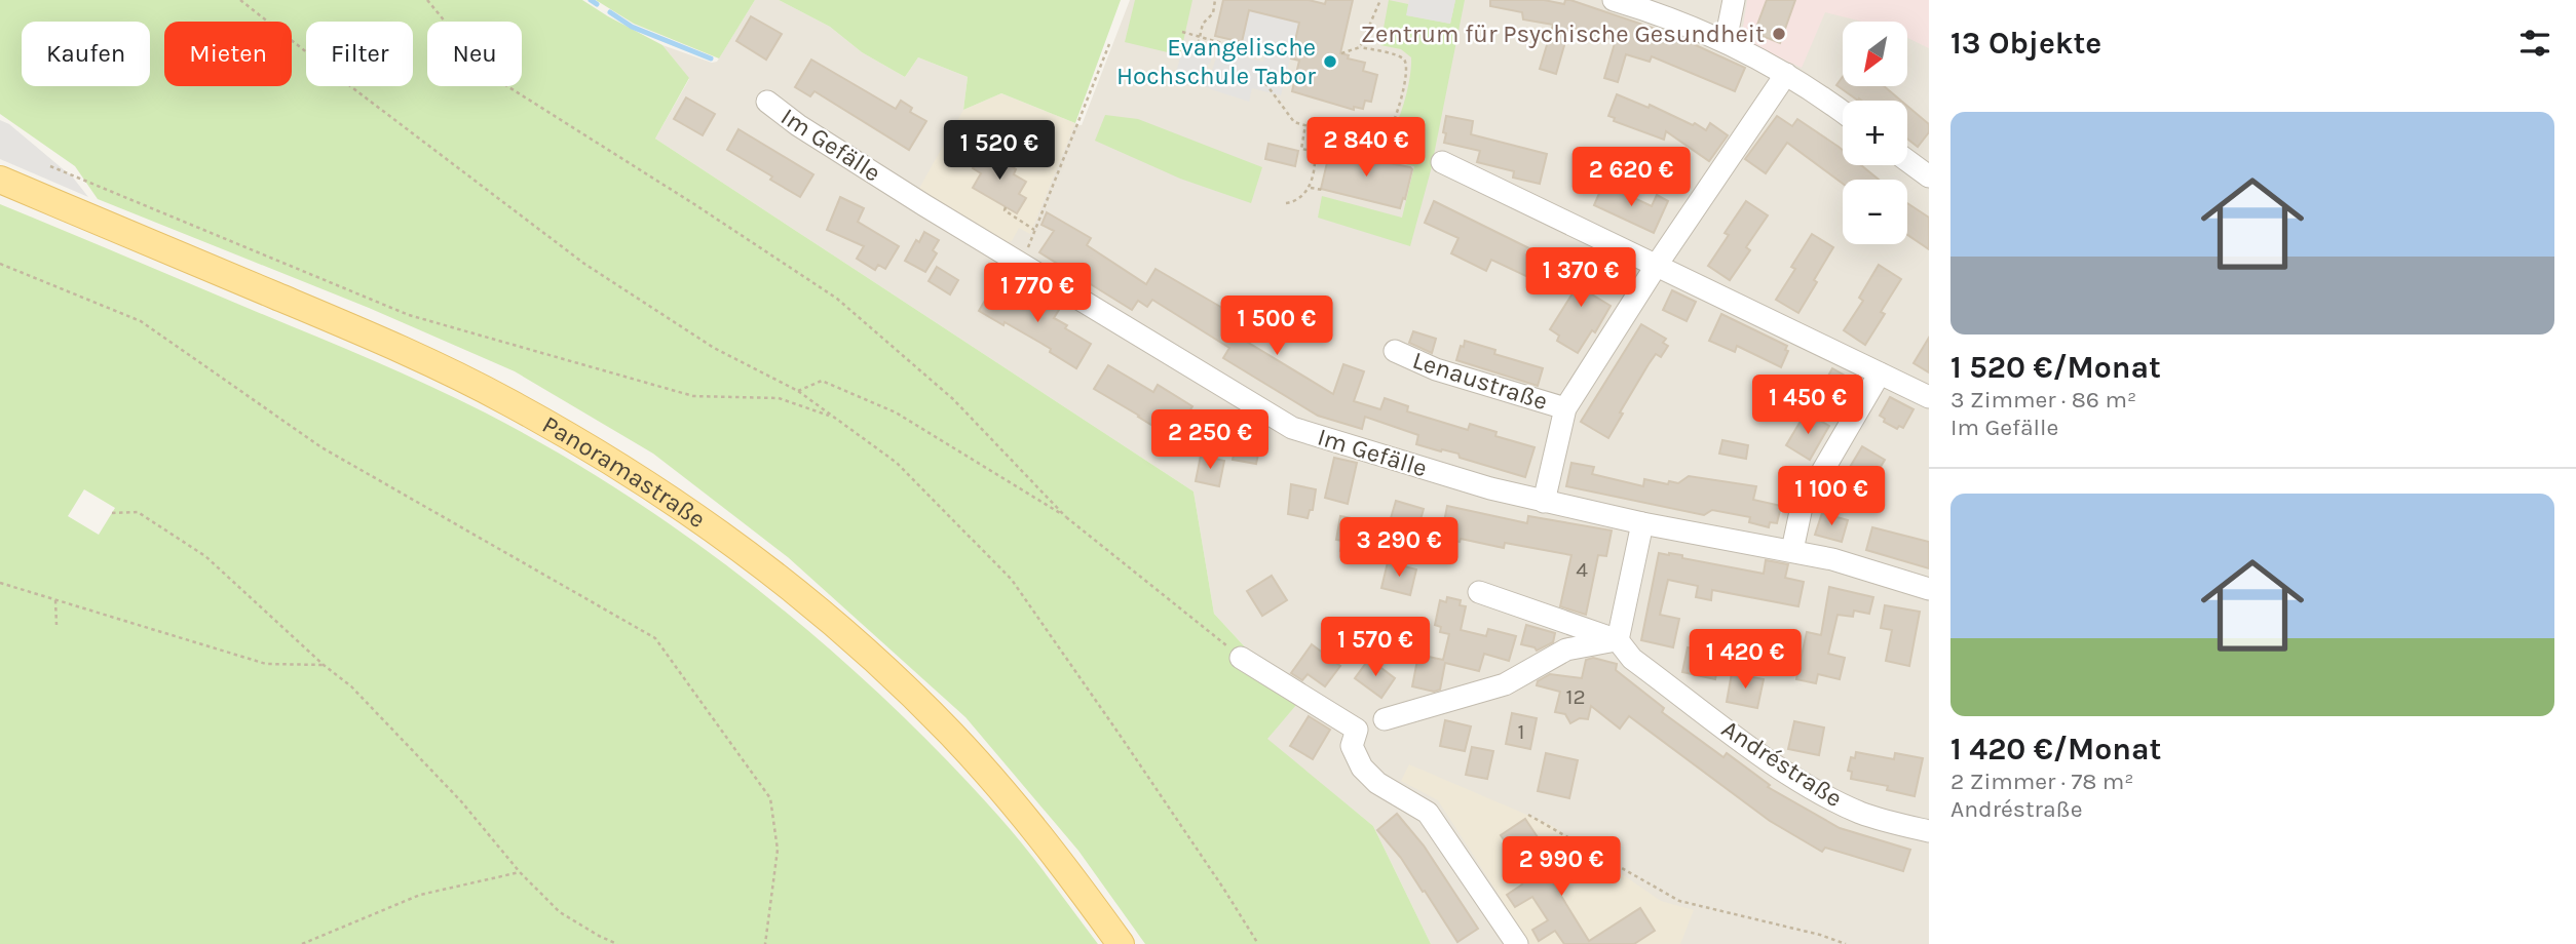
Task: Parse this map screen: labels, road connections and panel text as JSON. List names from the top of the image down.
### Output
{
  "streets": {
    "main road": ["Panoramastraße"],
    "street": ["Im Gefälle", "Lenaustraße", "Andréstraße"]
  },
  "crossings": [
    ["Im Gefälle", "Lenaustraße"]
  ],
  "places": ["Zentrum für Psychische Gesundheit", "Evangelische Hochschule Tabor"],
  "house_numbers": ["4", "12", "1"],
  "north": "bottom left",
  "page": {
    "heading": "13 Objekte",
    "map_buttons": ["+", "−"],
    "chip": [
      "Kaufen",
      "Mieten",
      "Filter",
      "Neu"
    ],
    "list": [
      {
        "name": "1 520 €/Monat",
        "note": "3 Zimmer · 86 m² · Im Gefälle"
      },
      {
        "name": "1 420 €/Monat",
        "note": "2 Zimmer · 78 m² · Andréstraße"
      }
    ],
    "price": [
      "2 840 €",
      "1 520 €",
      "2 620 €",
      "1 370 €",
      "1 770 €",
      "1 500 €",
      "1 450 €",
      "2 250 €",
      "1 100 €",
      "3 290 €",
      "1 570 €",
      "1 420 €",
      "2 990 €"
    ]
  }
}
